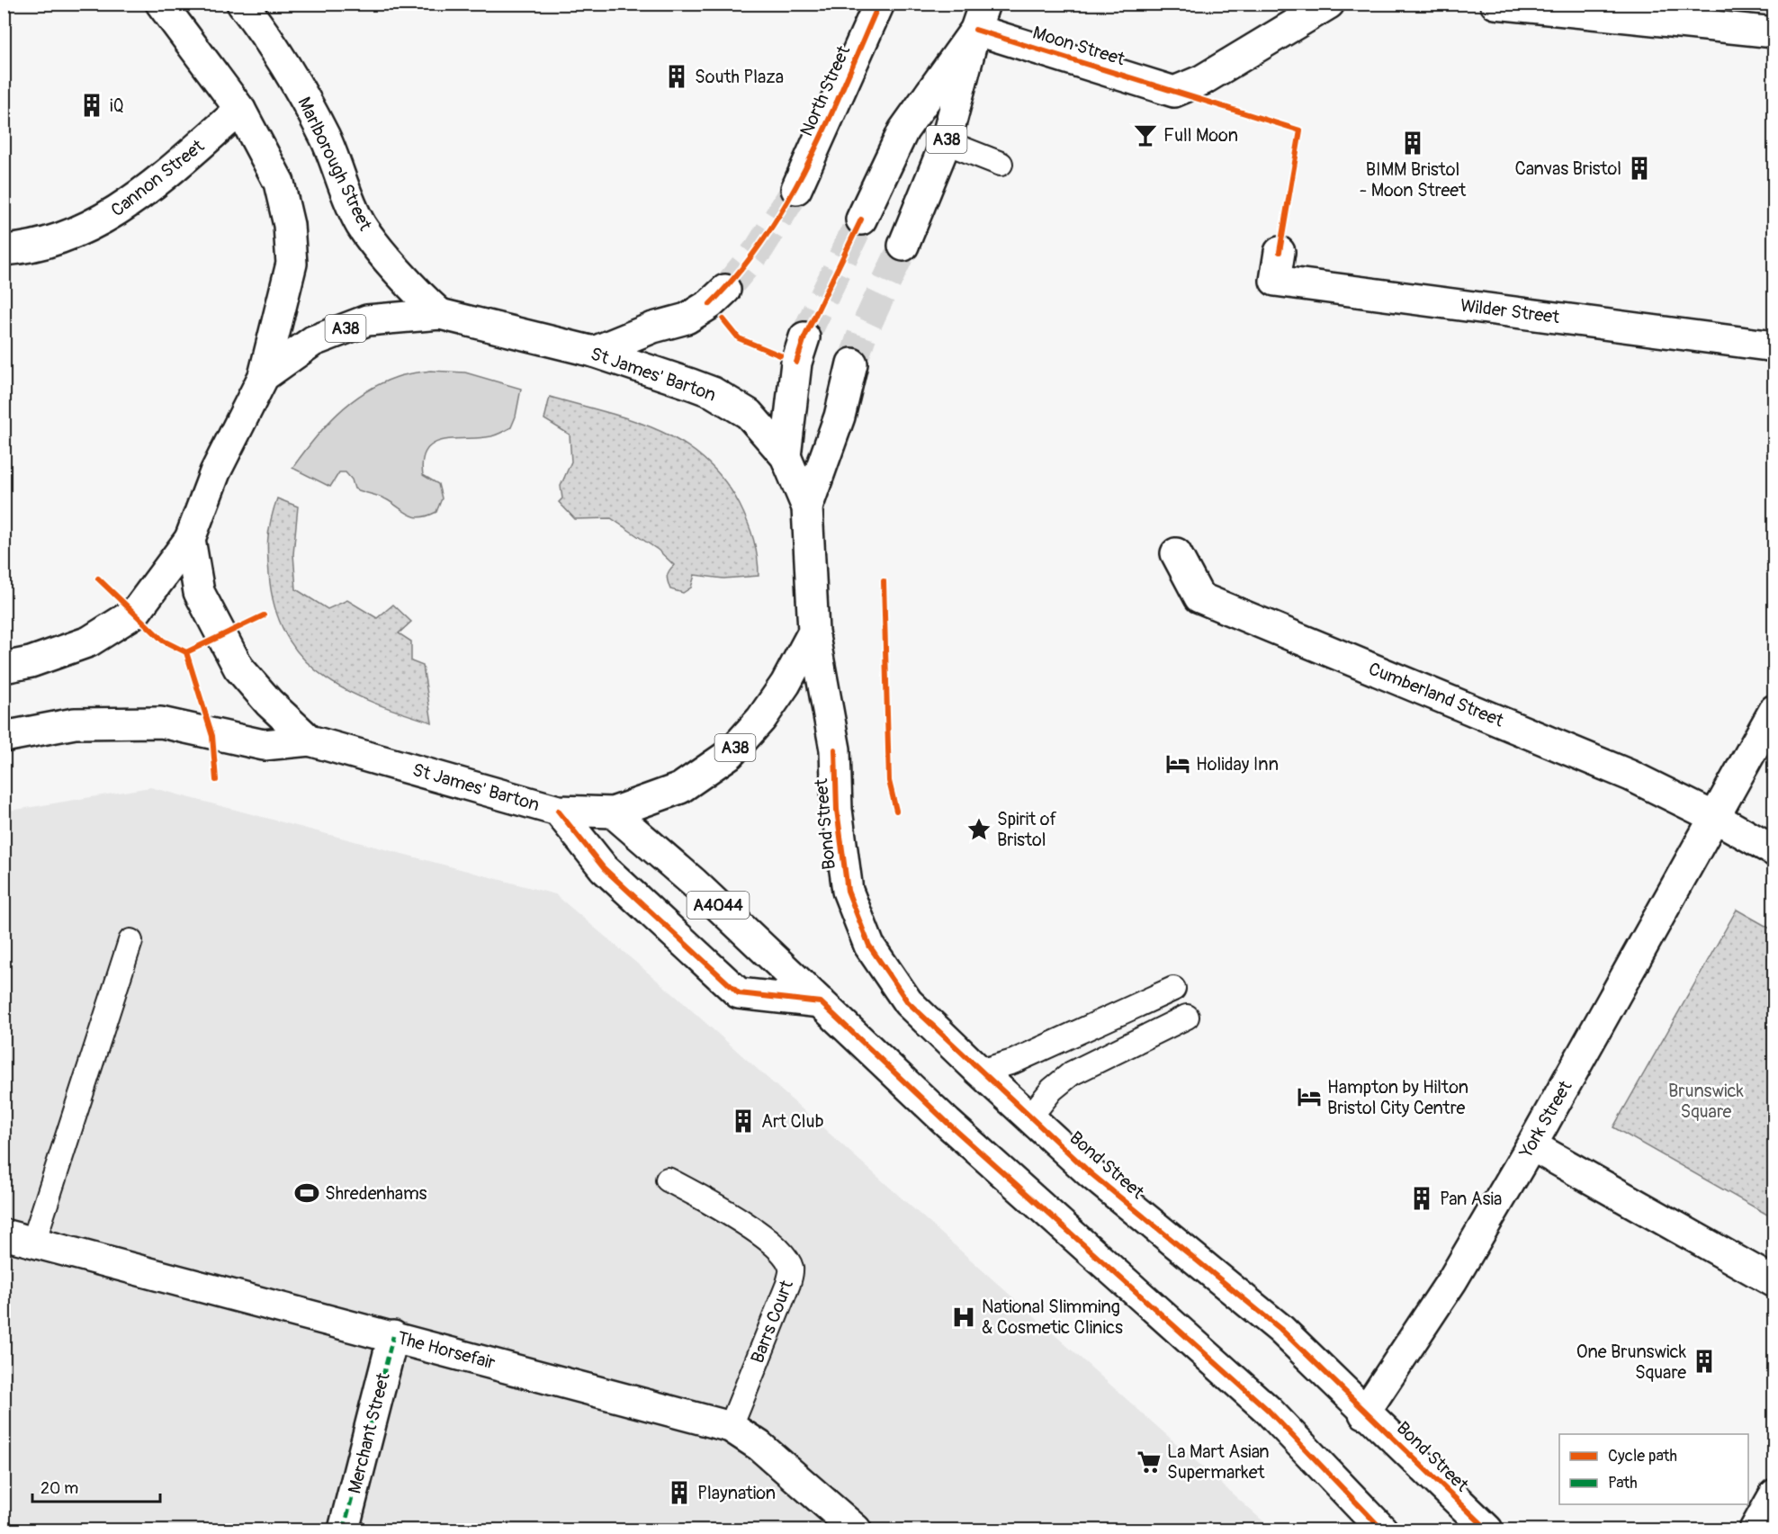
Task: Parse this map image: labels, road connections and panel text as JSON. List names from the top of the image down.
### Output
{
  "streets": {
    "main road": [
      "Moon Street",
      "North Street",
      "A38",
      "Marlborough Street",
      "Cannon Street",
      "Wilder Street",
      "St James' Barton",
      "Cumberland Street",
      "Bond Street",
      "A4044",
      "York Street",
      "The Horsefair",
      "Merchant Street"
    ],
    "lane": ["Barrs Court"]
  },
  "crossings": [
    ["Moon Street", "A38"],
    ["A38", "St James' Barton"],
    ["Marlborough Street", "St James' Barton"],
    ["St James' Barton", "Bond Street"],
    ["St James' Barton", "A4044"],
    ["Cumberland Street", "York Street"],
    ["Bond Street", "York Street"],
    ["Barrs Court", "The Horsefair"],
    ["The Horsefair", "Merchant Street"]
  ],
  "parks": ["Brunswick Square"],
  "places": {
    "building": [
      "South Plaza",
      "iQ",
      "BIMM Bristol - Moon Street",
      "Canvas Bristol",
      "Art Club",
      "Pan Asia",
      "One Brunswick Square",
      "Playnation"
    ],
    "bar": ["Full Moon"],
    "hotel": ["Holiday Inn", "Hampton by Hilton Bristol City Centre"],
    "place": ["Spirit of Bristol"],
    "sports": ["Shredenhams"],
    "hospital": ["National Slimming & Cosmetic Clinics"],
    "supermarket": ["La Mart Asian Supermarket"]
  },
  "legend": ["Cycle path", "Path"],
  "scale_bar": "20 m"
}
